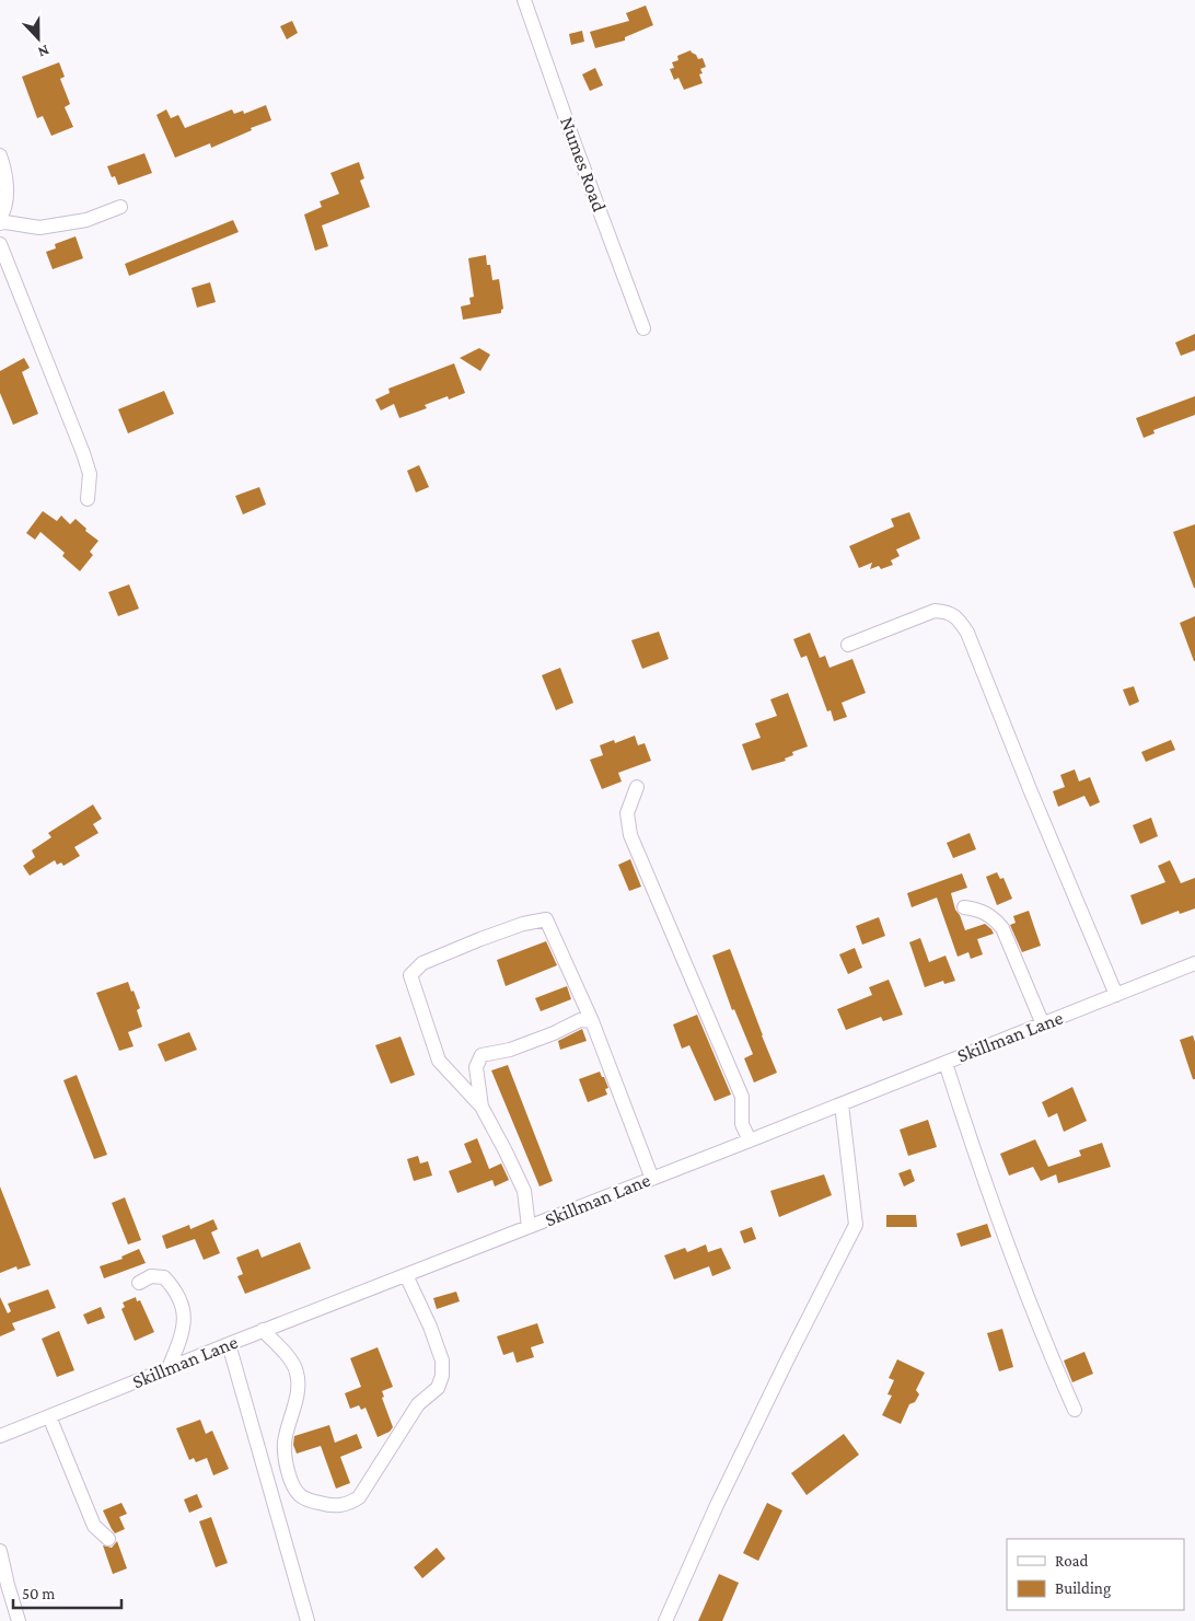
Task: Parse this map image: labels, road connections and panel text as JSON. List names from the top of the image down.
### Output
{
  "streets": {
    "street": ["Numes Road", "Skillman Lane"]
  },
  "legend": ["Road", "Building"],
  "scale_bar": "50 m",
  "north": "bottom"
}
